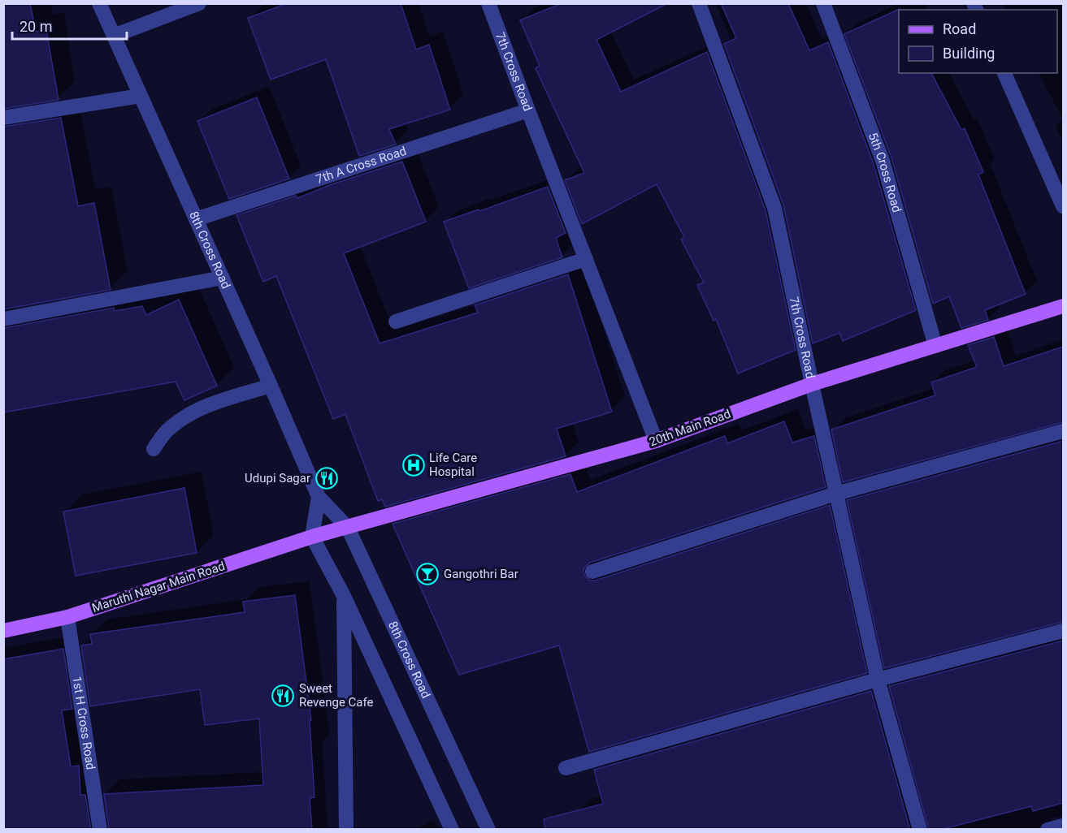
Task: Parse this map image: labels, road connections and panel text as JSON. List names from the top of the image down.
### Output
{
  "streets": {
    "main road": ["20th Main Road", "Maruthi Nagar Main Road"],
    "street": [
      "7th Cross Road",
      "7th A Cross Road",
      "5th Cross Road",
      "8th Cross Road",
      "1st H Cross Road"
    ]
  },
  "crossings": [
    ["7th Cross Road", "7th A Cross Road"],
    ["7th Cross Road", "20th Main Road"],
    ["7th A Cross Road", "8th Cross Road"],
    ["5th Cross Road", "20th Main Road"],
    ["8th Cross Road", "20th Main Road"],
    ["20th Main Road", "Maruthi Nagar Main Road"],
    ["Maruthi Nagar Main Road", "1st H Cross Road"]
  ],
  "places": {
    "hospital": ["Life Care Hospital"],
    "restaurant": ["Udupi Sagar", "Sweet Revenge Cafe"],
    "bar": ["Gangothri Bar"]
  },
  "legend": ["Road", "Building"],
  "scale_bar": "20 m"
}
